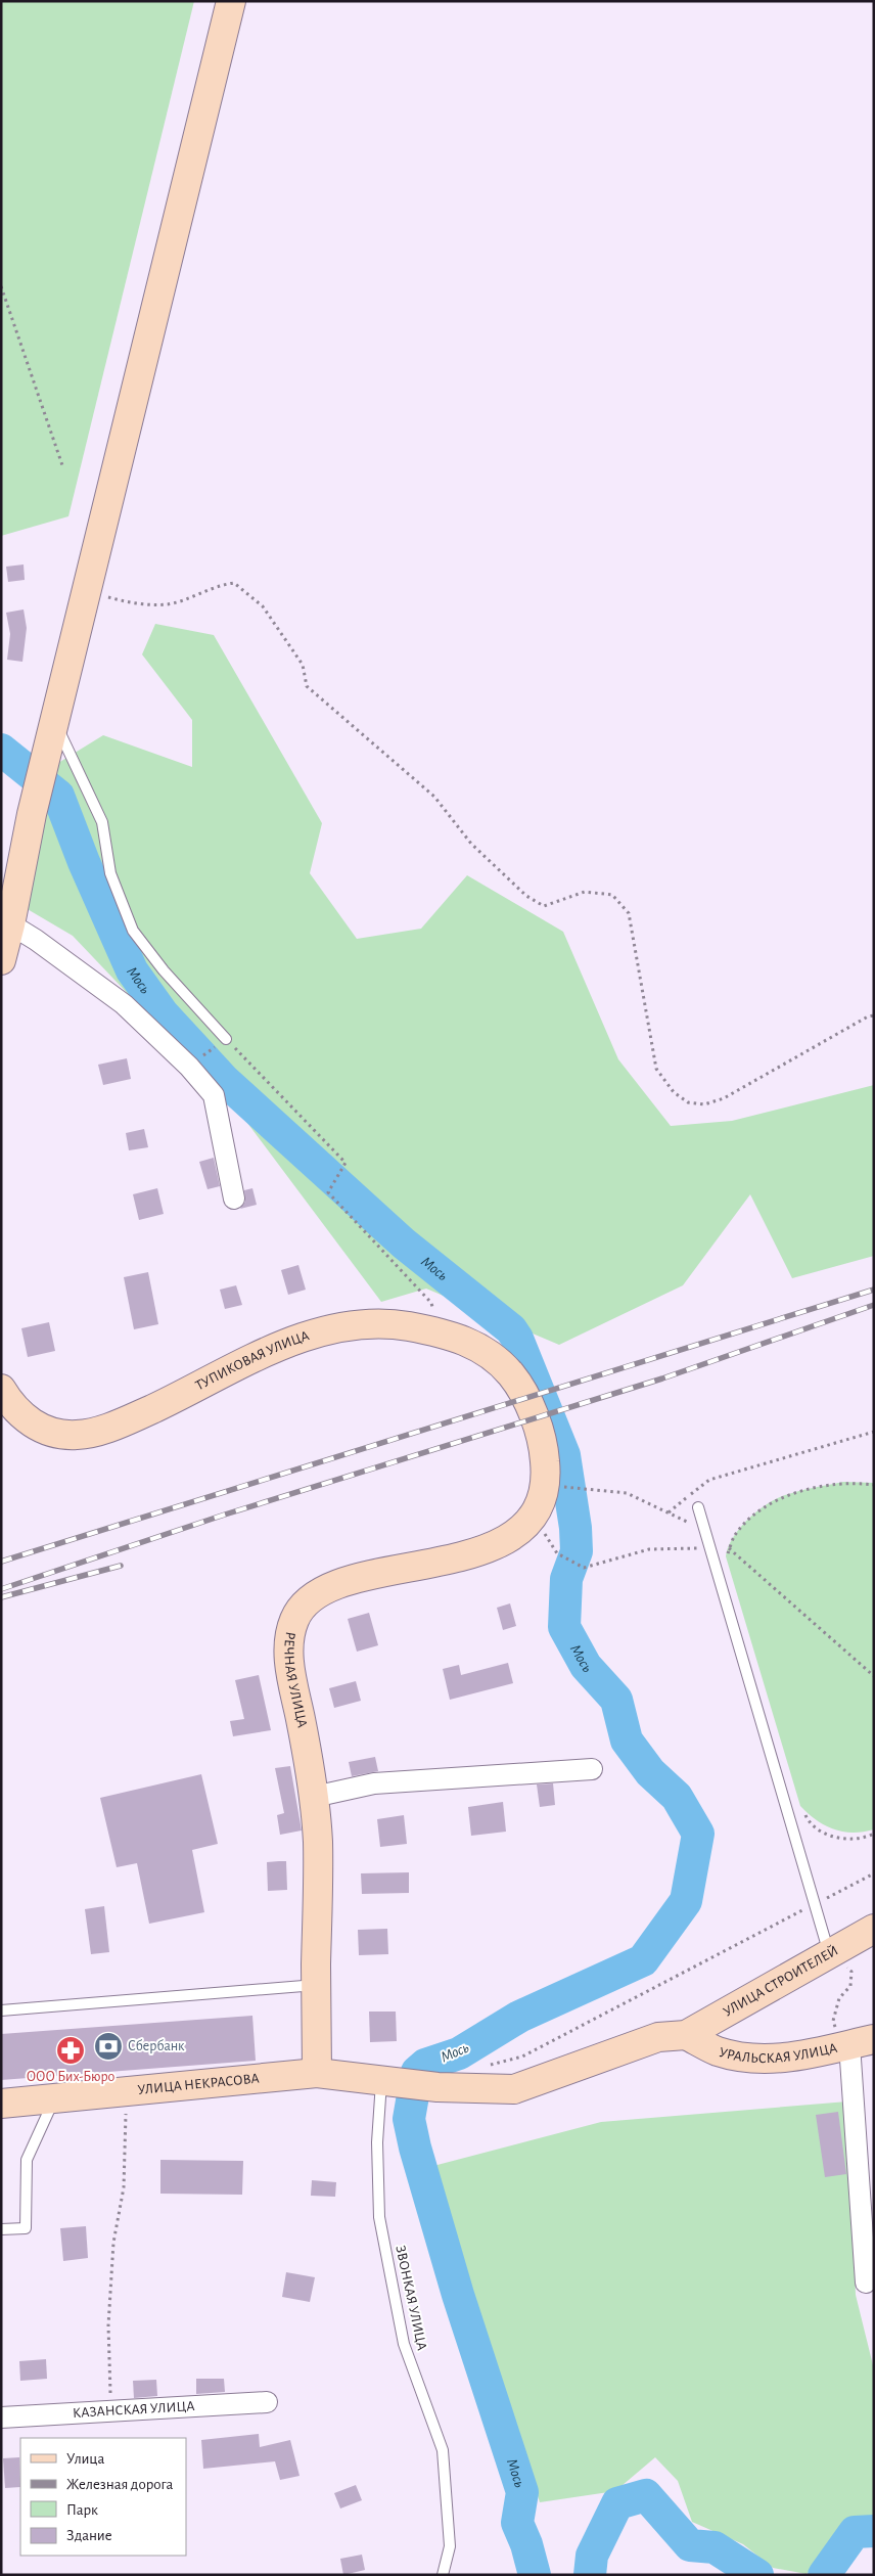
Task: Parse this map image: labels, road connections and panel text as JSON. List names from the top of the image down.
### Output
{
  "streets": {
    "street": [
      "ТУПИКОВАЯ УЛИЦА",
      "РЕЧНАЯ УЛИЦА",
      "УЛИЦА СТРОИТЕЛЕЙ",
      "УРАЛЬСКАЯ УЛИЦА",
      "УЛИЦА НЕКРАСОВА",
      "КАЗАНСКАЯ УЛИЦА"
    ],
    "lane": ["ЗВОНКАЯ УЛИЦА"]
  },
  "crossings": [
    ["ТУПИКОВАЯ УЛИЦА", "РЕЧНАЯ УЛИЦА"],
    ["РЕЧНАЯ УЛИЦА", "УЛИЦА НЕКРАСОВА"],
    ["УЛИЦА СТРОИТЕЛЕЙ", "УРАЛЬСКАЯ УЛИЦА"],
    ["УЛИЦА СТРОИТЕЛЕЙ", "УЛИЦА НЕКРАСОВА"],
    ["УРАЛЬСКАЯ УЛИЦА", "УЛИЦА НЕКРАСОВА"],
    ["УЛИЦА НЕКРАСОВА", "ЗВОНКАЯ УЛИЦА"]
  ],
  "water": ["Мось"],
  "places": {
    "bank": ["Сбербанк"],
    "pharmacy": ["ООО Бих-Бюро"]
  },
  "legend": [
    "Улица",
    "Железная дорога",
    "Парк",
    "Здание"
  ]
}
